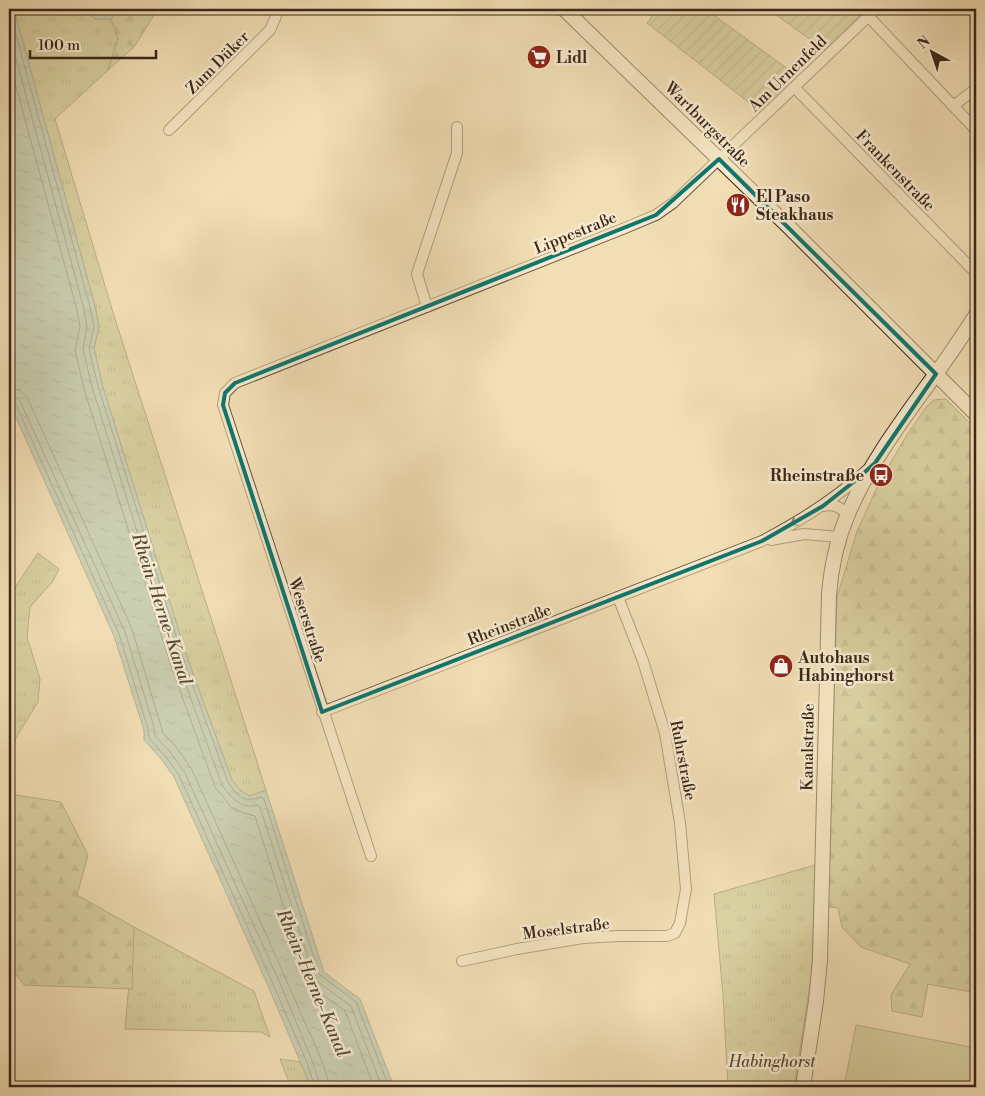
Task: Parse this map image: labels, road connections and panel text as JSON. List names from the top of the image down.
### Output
{
  "streets": {
    "main road": ["Wartburgstraße", "Kanalstraße"],
    "street": [
      "Zum Düker",
      "Am Urnenfeld",
      "Frankenstraße",
      "Lippestraße",
      "Weserstraße",
      "Rheinstraße",
      "Ruhrstraße",
      "Moselstraße"
    ]
  },
  "crossings": [
    ["Am Urnenfeld", "Wartburgstraße"],
    ["Am Urnenfeld", "Frankenstraße"],
    ["Am Urnenfeld", "Lippestraße"],
    ["Wartburgstraße", "Lippestraße"],
    ["Wartburgstraße", "Kanalstraße"],
    ["Lippestraße", "Weserstraße"],
    ["Weserstraße", "Rheinstraße"],
    ["Rheinstraße", "Kanalstraße"],
    ["Rheinstraße", "Ruhrstraße"],
    ["Ruhrstraße", "Moselstraße"]
  ],
  "water": ["Rhein-Herne-Kanal"],
  "parks": ["Habinghorst"],
  "places": {
    "supermarket": ["Lidl"],
    "restaurant": ["El Paso Steakhaus"],
    "bus stop": ["Rheinstraße"],
    "shop": ["Autohaus Habinghorst"]
  },
  "scale_bar": "100 m",
  "north": "top left"
}
